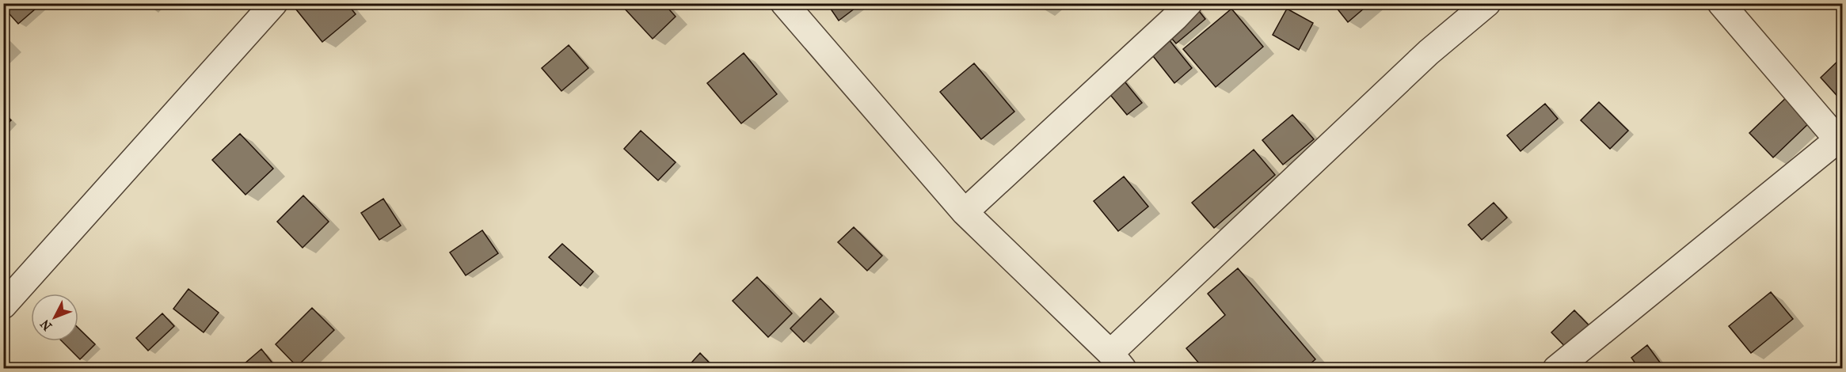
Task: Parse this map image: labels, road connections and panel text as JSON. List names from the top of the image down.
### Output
{
  "north": "bottom left"
}
